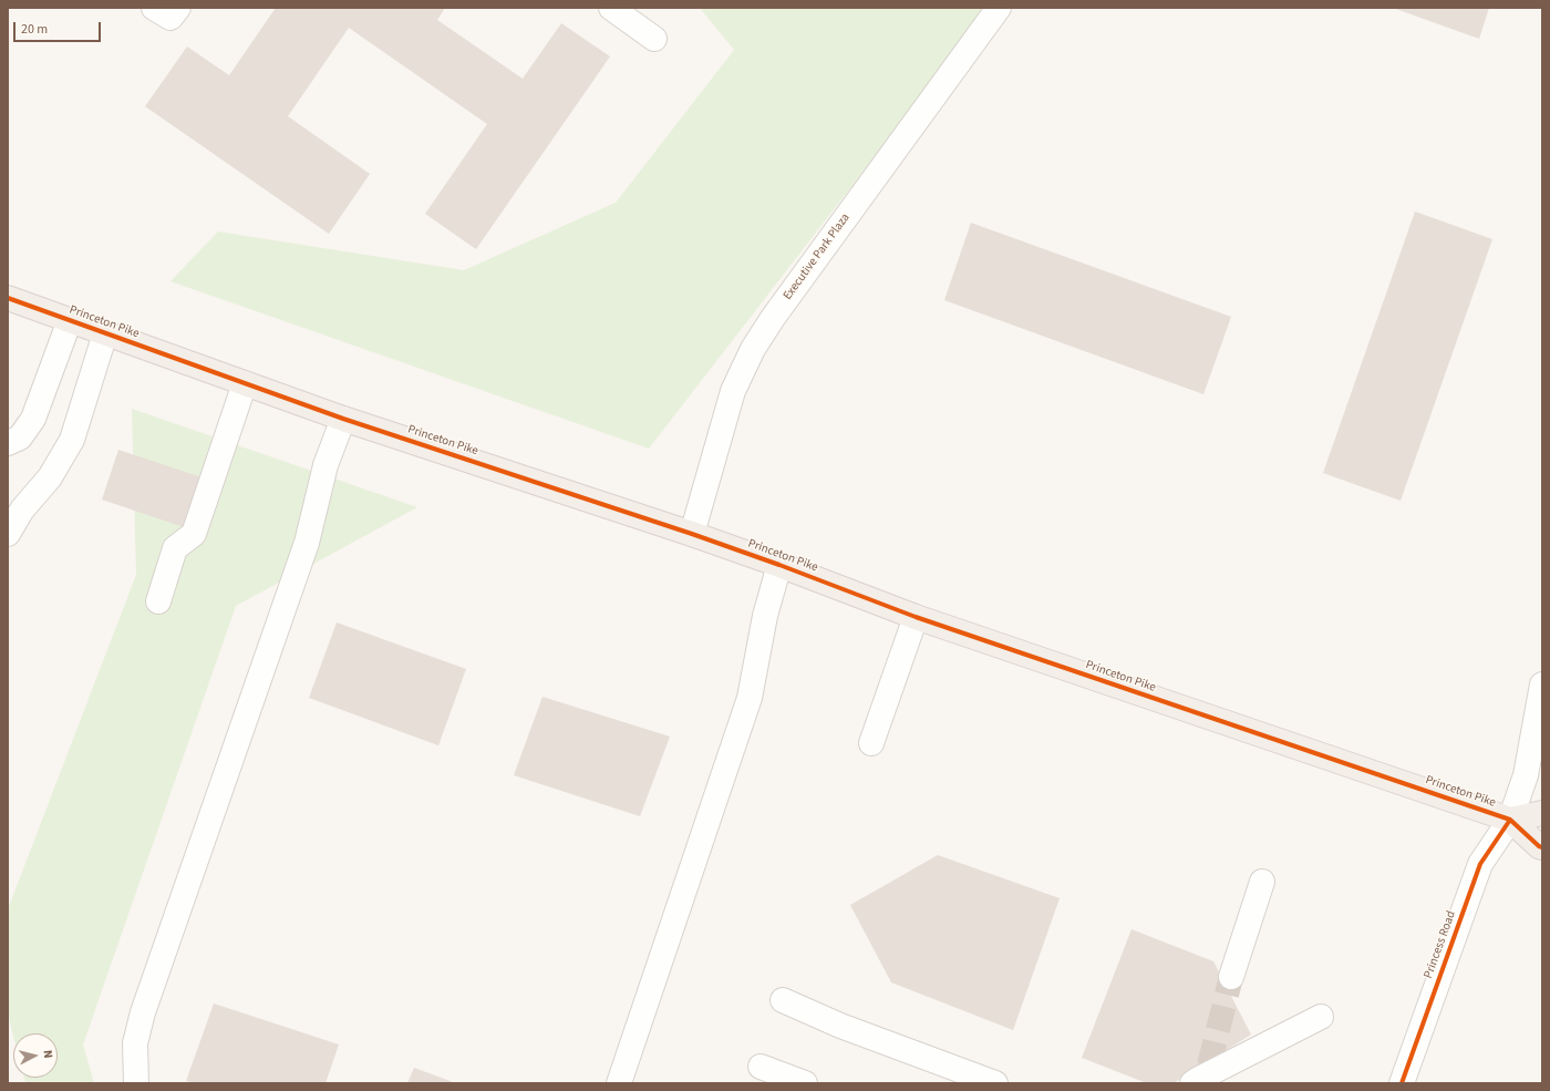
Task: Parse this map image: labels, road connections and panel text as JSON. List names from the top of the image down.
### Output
{
  "streets": {
    "main road": ["Princeton Pike"],
    "street": ["Executive Park Plaza", "Princess Road"]
  },
  "crossings": [
    ["Executive Park Plaza", "Princeton Pike"],
    ["Princeton Pike", "Princess Road"]
  ],
  "scale_bar": "20 m",
  "north": "right"
}
